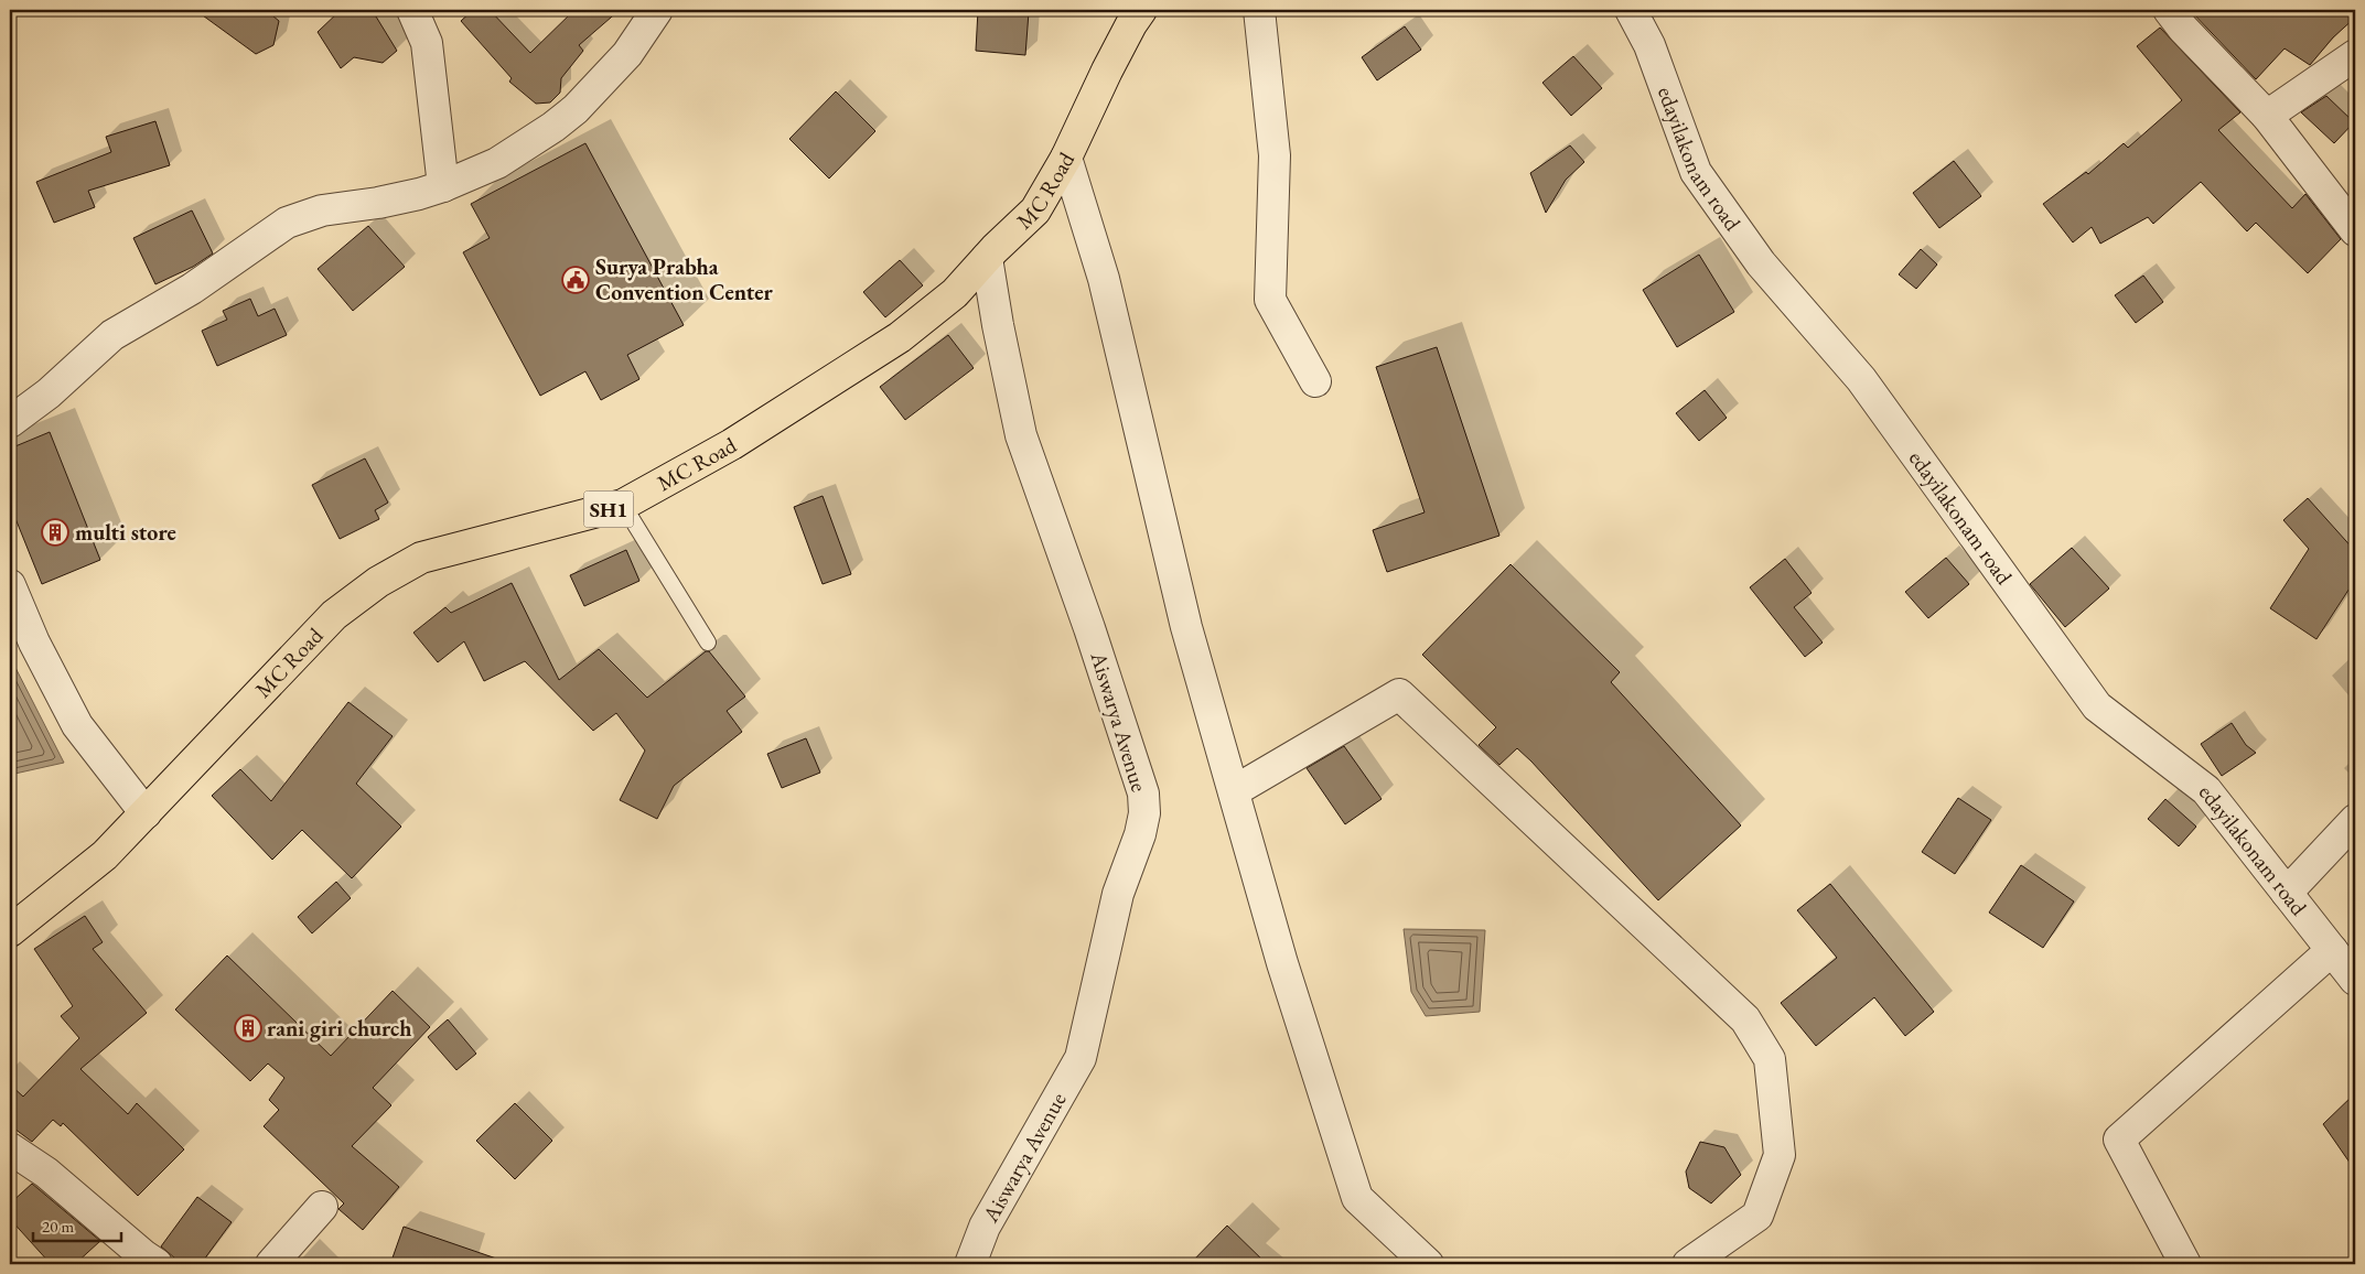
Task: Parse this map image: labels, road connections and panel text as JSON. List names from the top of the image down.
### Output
{
  "streets": {
    "main road": ["MC Road", "SH1"],
    "street": ["edayilakonam road", "Aiswarya Avenue"]
  },
  "crossings": [
    ["MC Road", "Aiswarya Avenue"]
  ],
  "places": {
    "public building": ["Surya Prabha Convention Center"],
    "building": ["multi store", "rani giri church"]
  },
  "scale_bar": "20 m"
}
